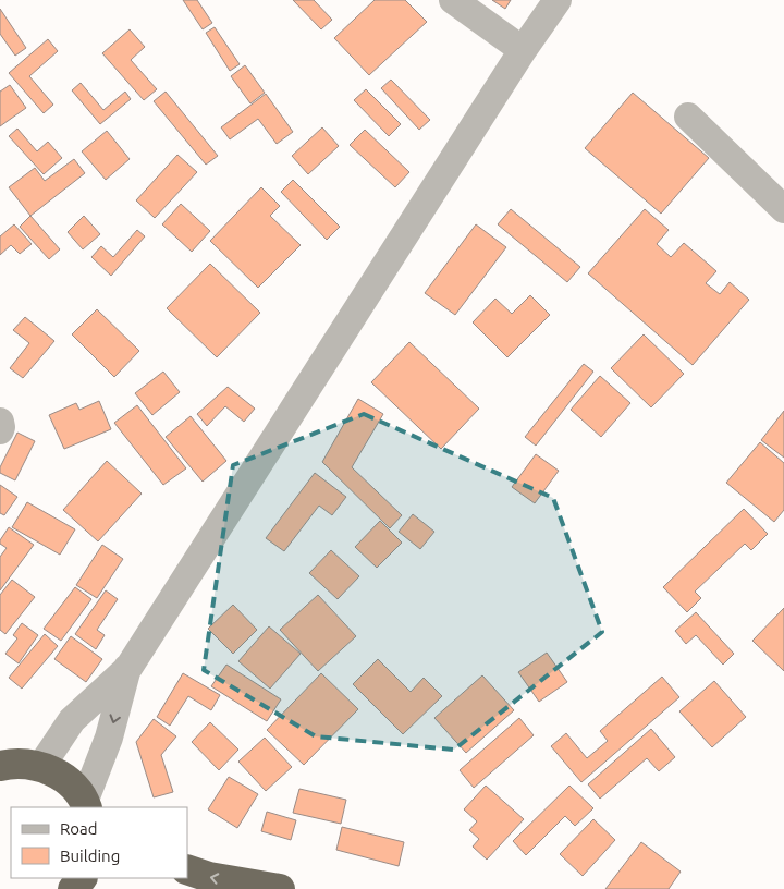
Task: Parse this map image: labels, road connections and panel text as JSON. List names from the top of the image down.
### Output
{
  "legend": ["Road", "Building"]
}
